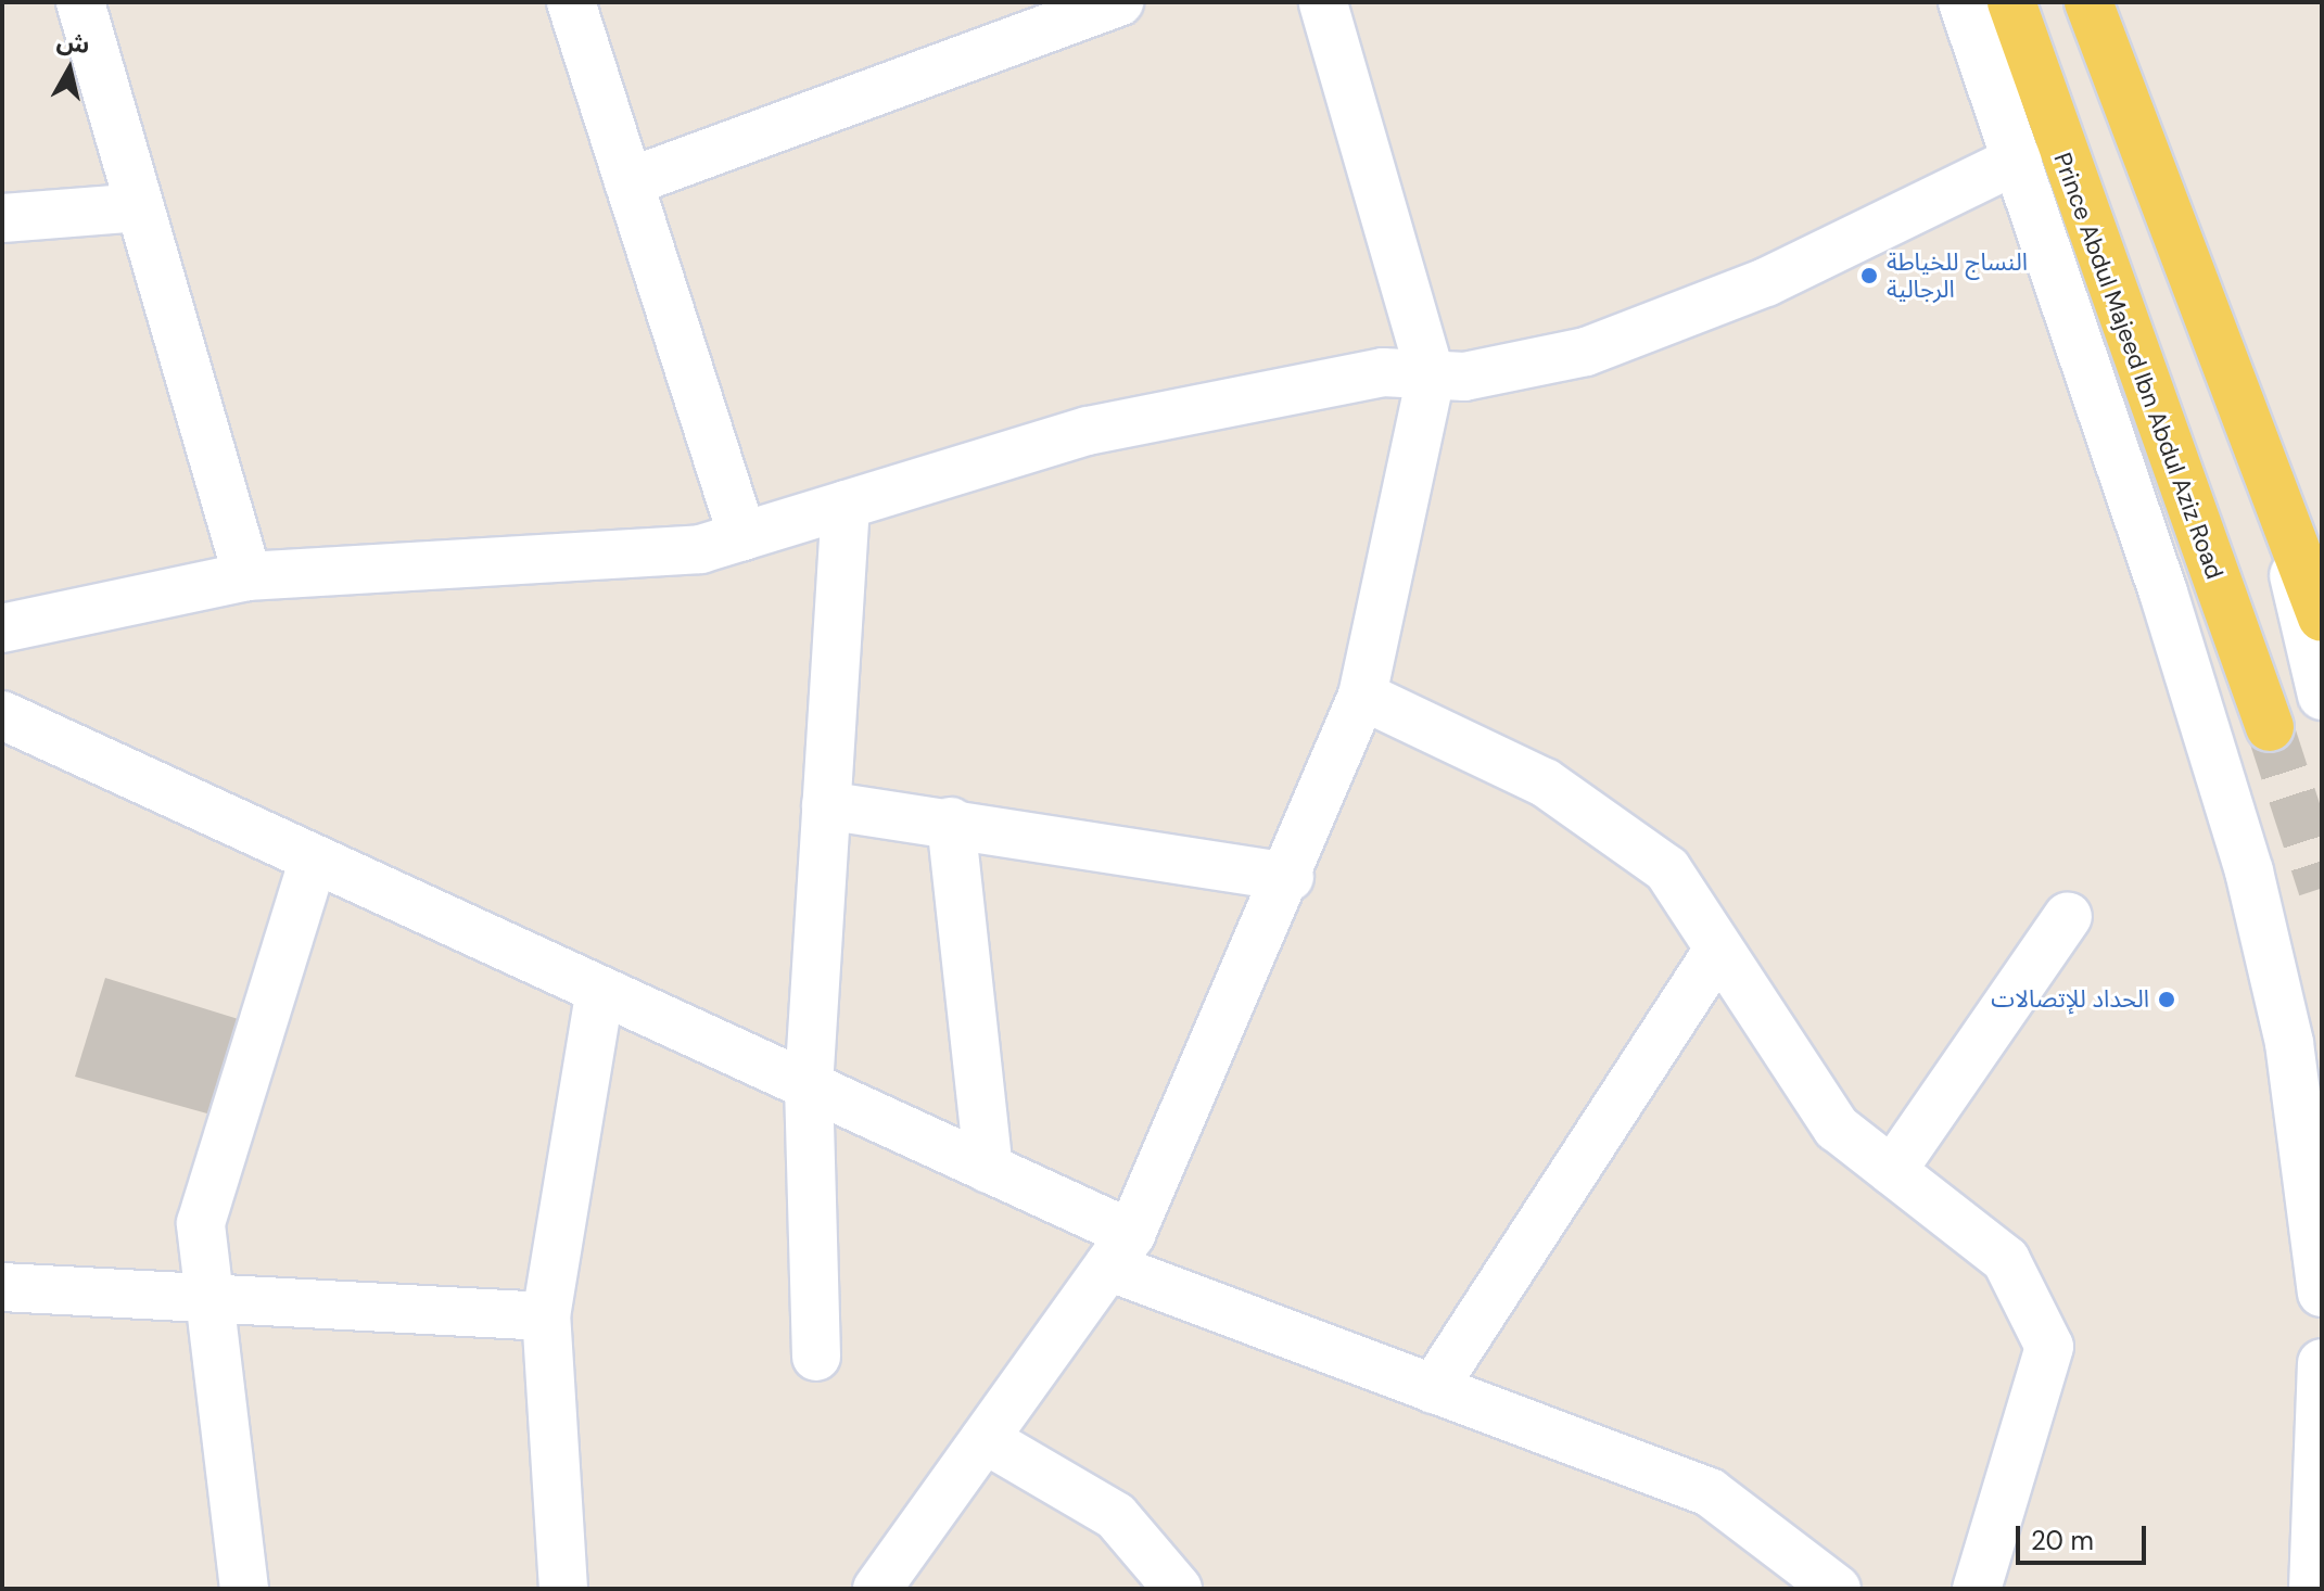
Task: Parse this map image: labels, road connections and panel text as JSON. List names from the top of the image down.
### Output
{
  "streets": {
    "main road": ["Prince Abdul Majeed Ibn Abdul Aziz Road"]
  },
  "places": ["النساج للخياطة الرجالية", "الحداد للإتصالات"],
  "scale_bar": "20 m",
  "north": "top"
}
